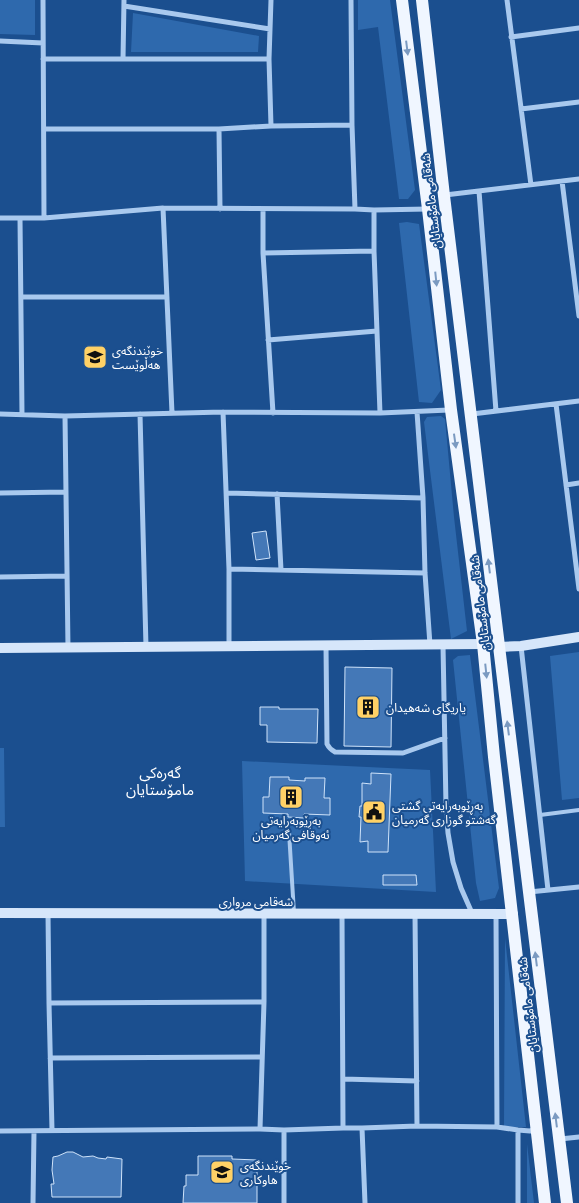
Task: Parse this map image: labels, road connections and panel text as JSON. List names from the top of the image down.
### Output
{
  "streets": {
    "main road": ["شەقامی مامۆستایان"],
    "street": ["شەقامی مرواری"]
  },
  "crossings": [
    ["شەقامی مامۆستایان", "شەقامی مرواری"]
  ],
  "districts": ["گەرەکی مامۆستایان"],
  "places": {
    "school or university": ["خوێندنگەی هەڵوێست", "خوێندنگەی هاوکاری"],
    "building": ["یاریگای شەهیدان", "بەڕێوبەرایەتی ئەوقافی گەرمیان"],
    "public building": ["بەڕێوبەرایەتی گشتی گەشتو گوزاری گەرمیان"]
  }
}
